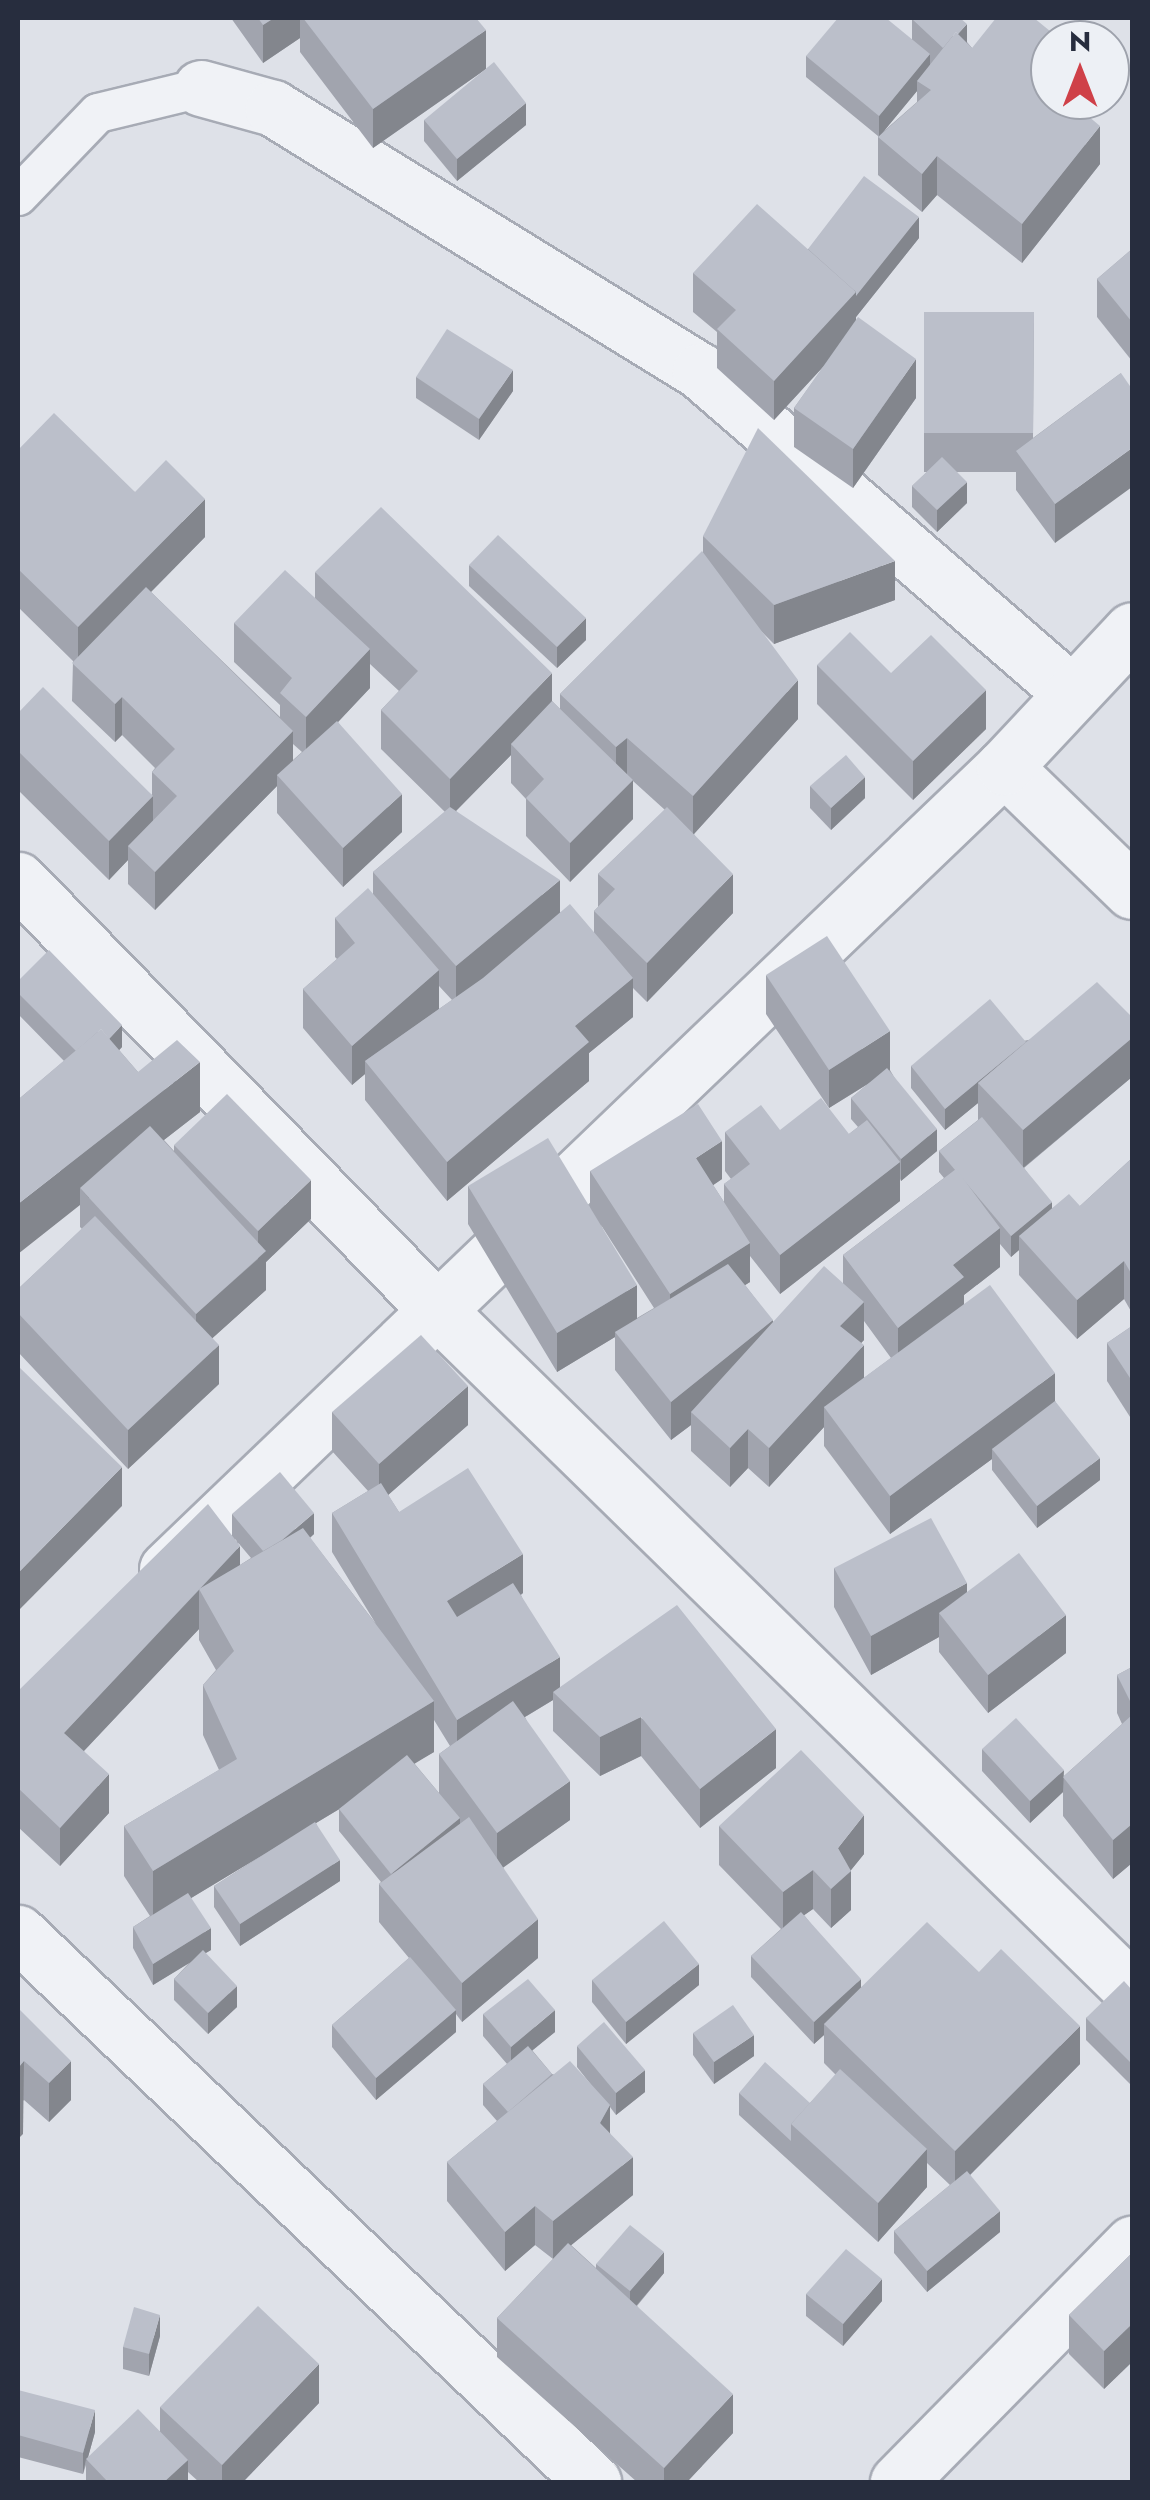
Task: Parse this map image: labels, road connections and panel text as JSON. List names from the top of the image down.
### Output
{
  "north": "top"
}
